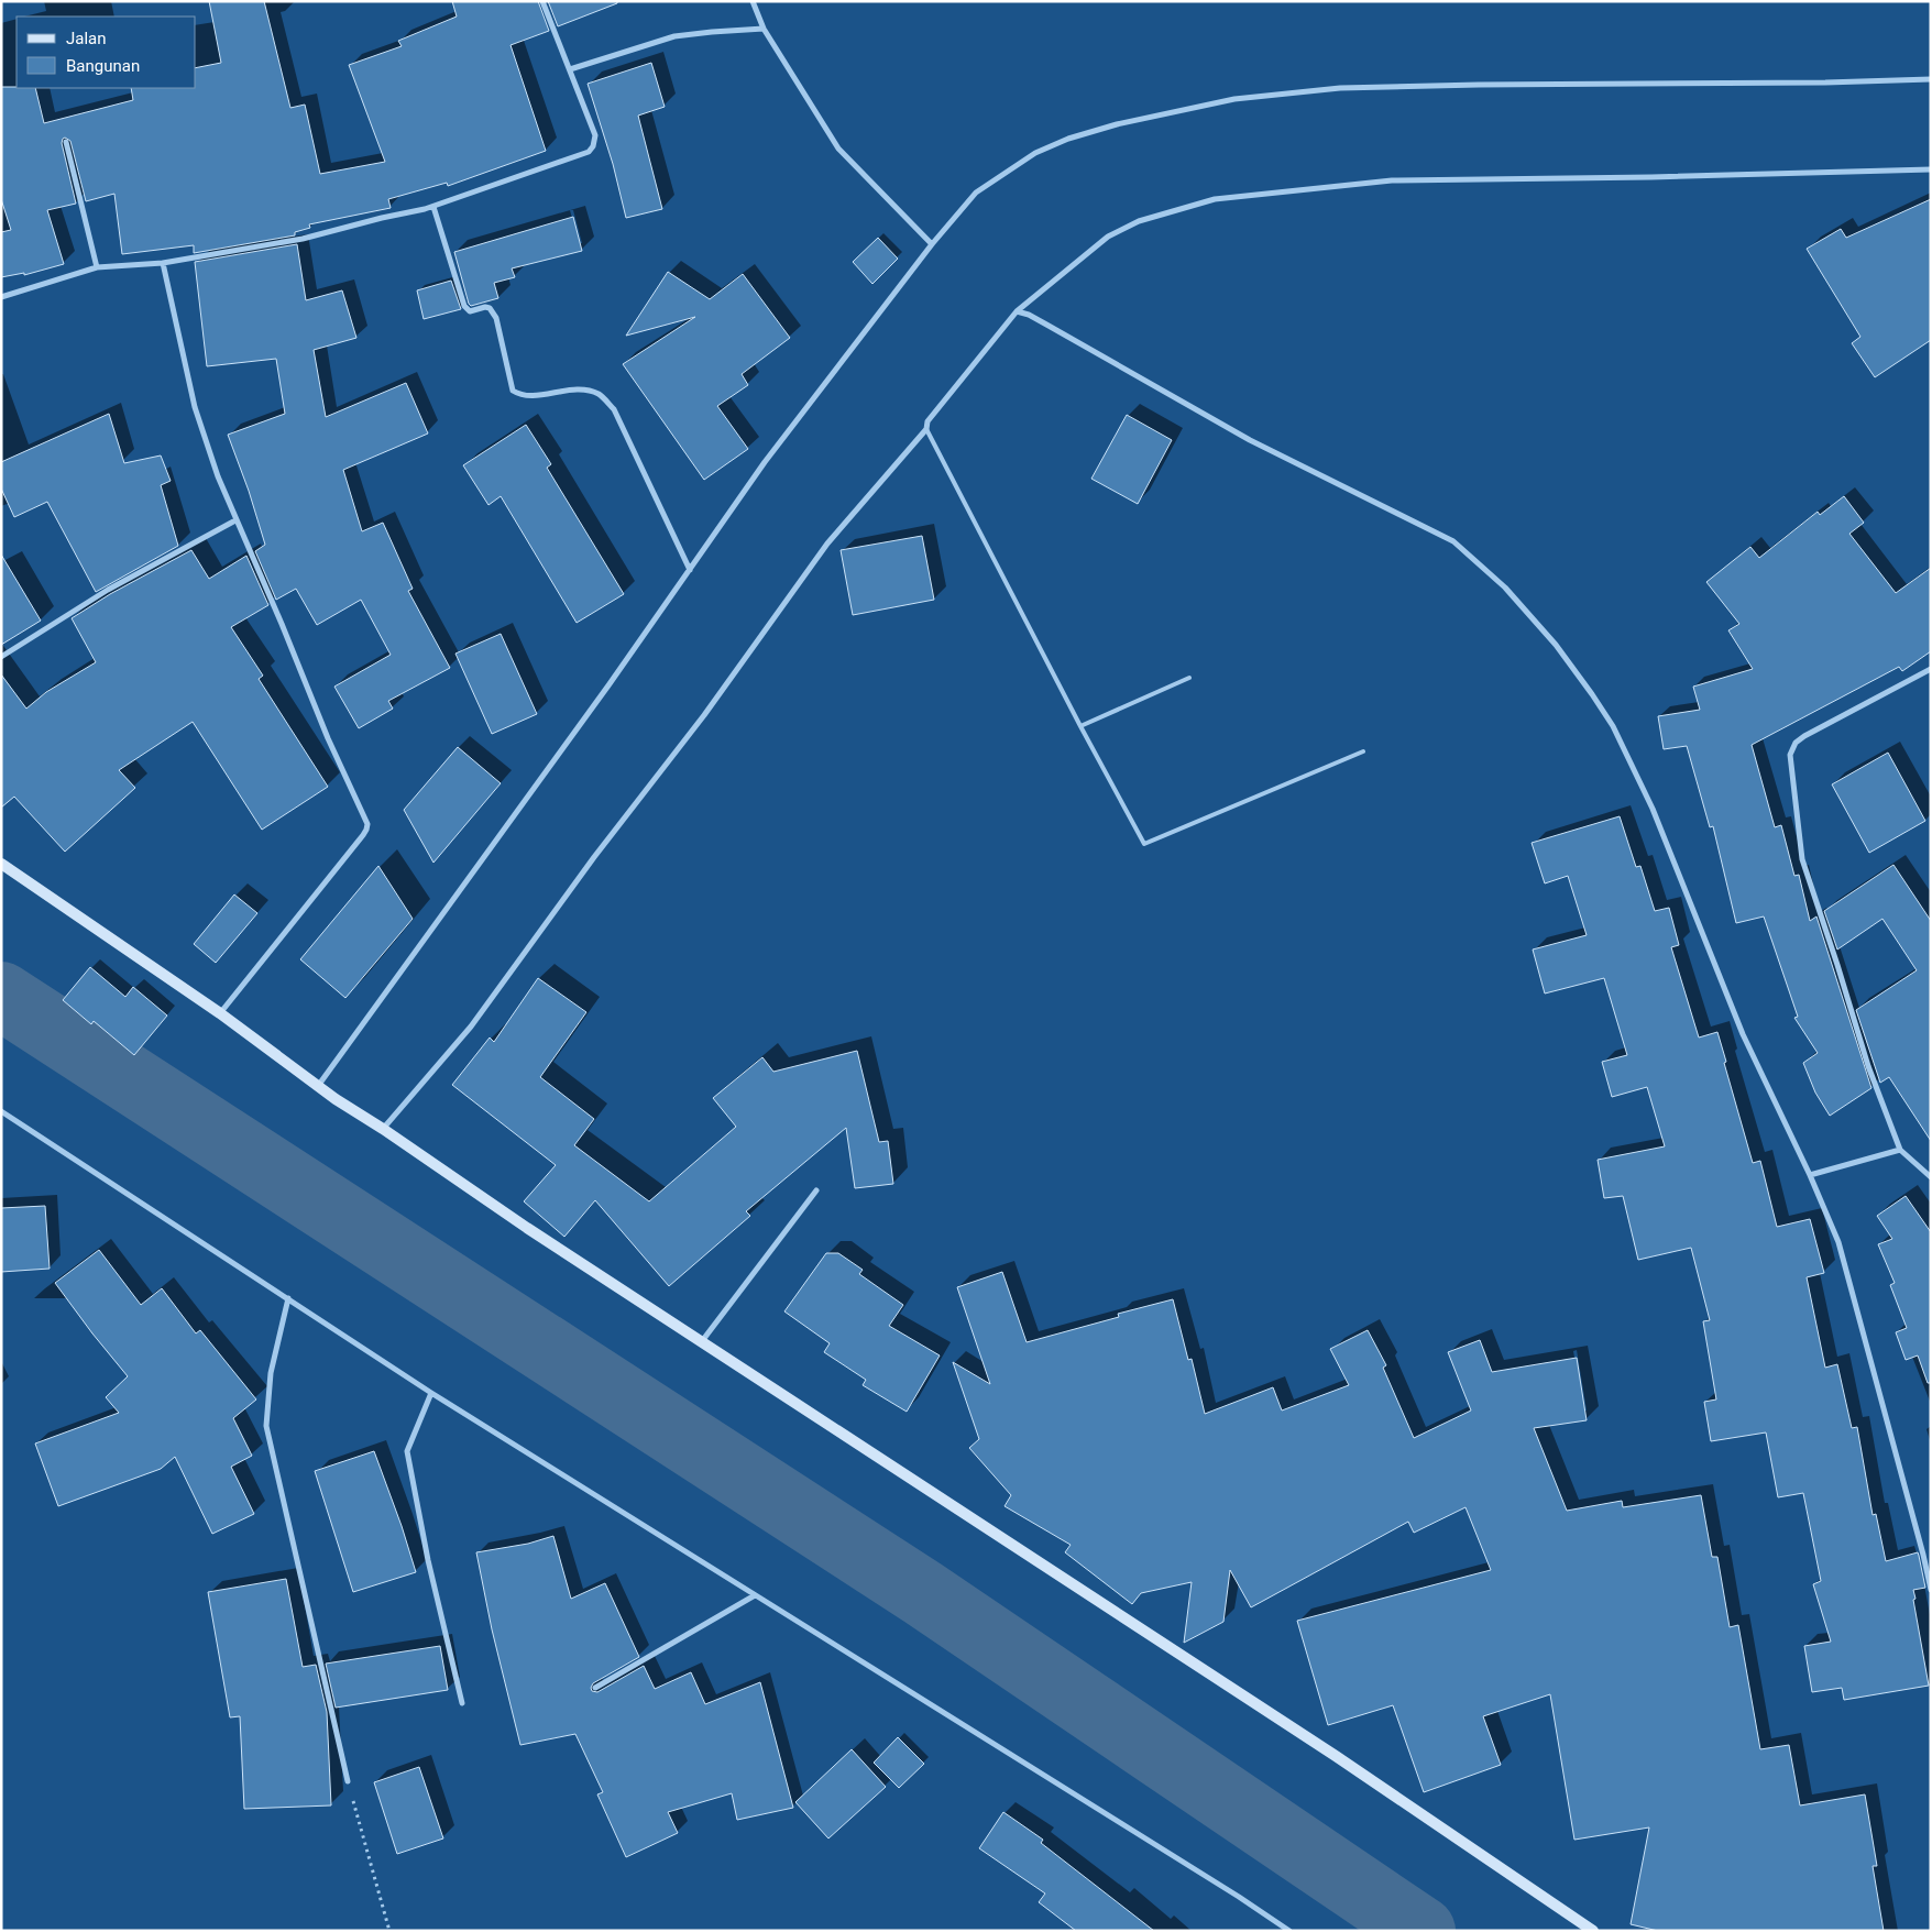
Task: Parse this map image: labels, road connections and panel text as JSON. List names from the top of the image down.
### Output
{
  "legend": ["Jalan", "Bangunan"]
}
